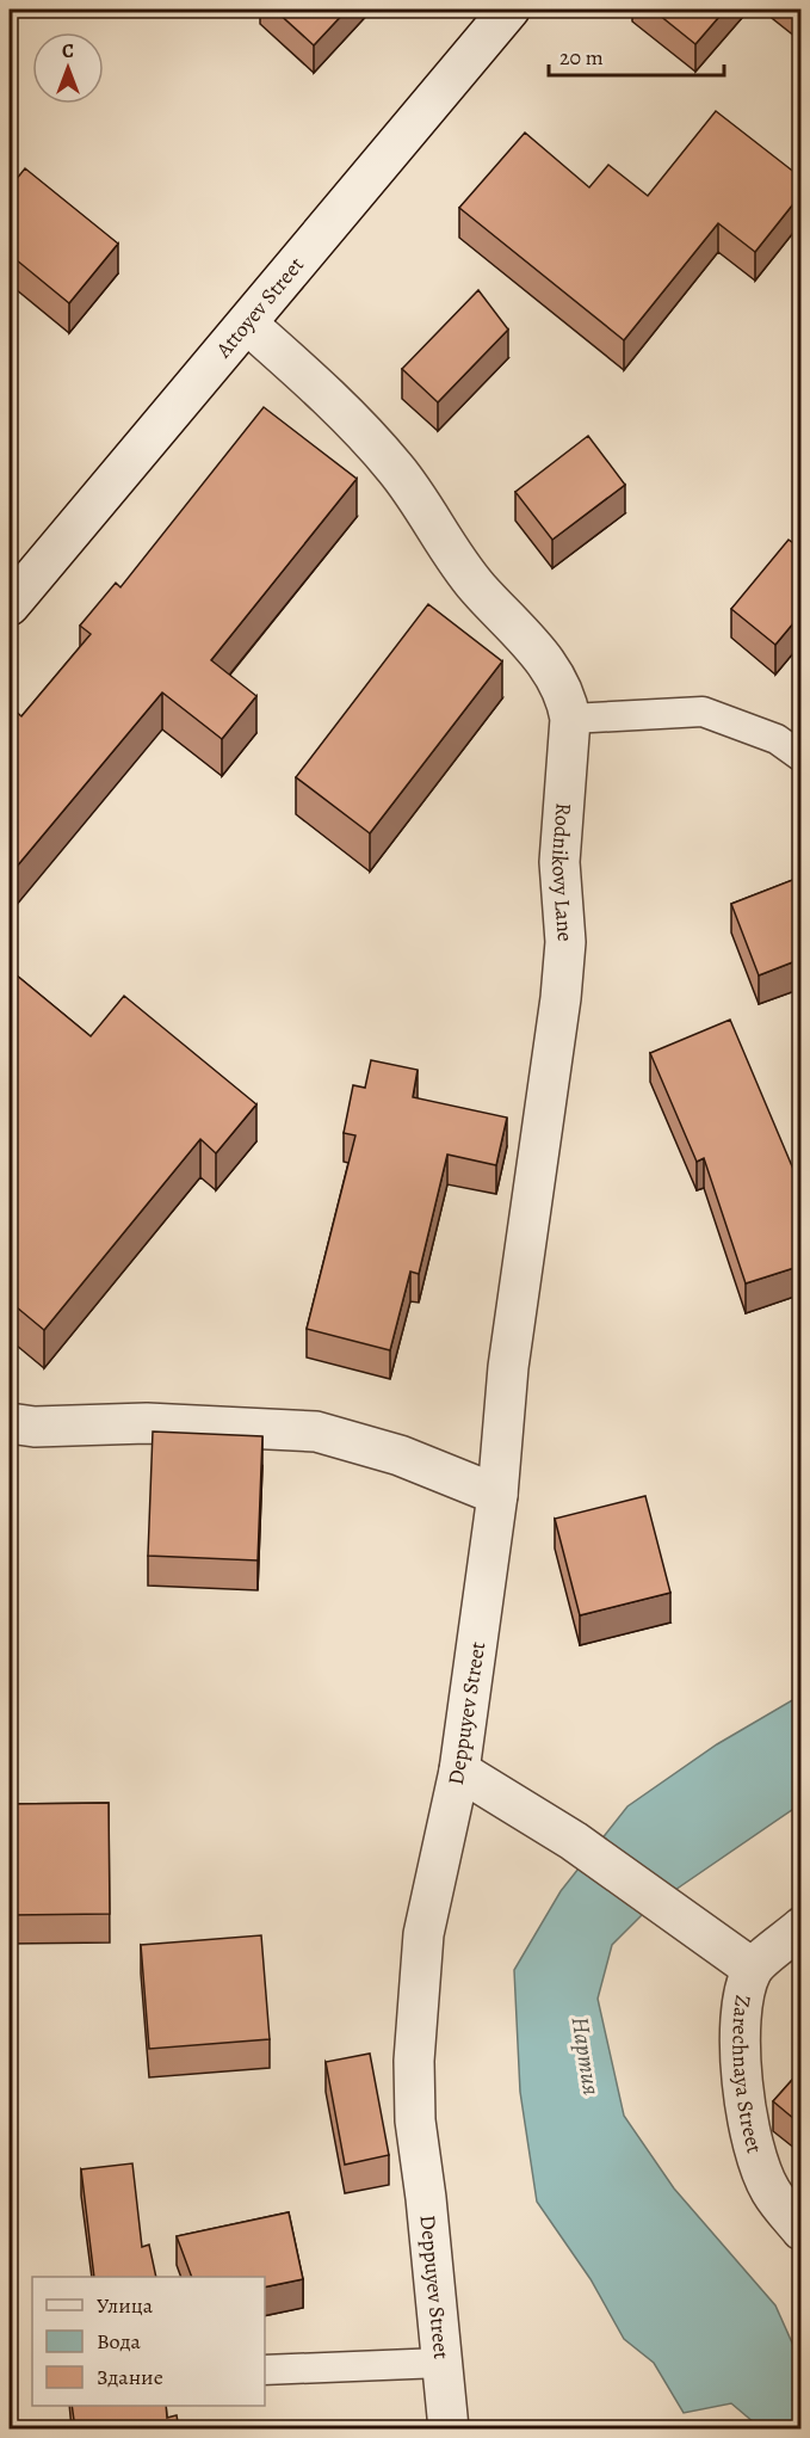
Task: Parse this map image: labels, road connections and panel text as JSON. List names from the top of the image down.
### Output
{
  "streets": {
    "street": [
      "Attoyev Street",
      "Rodnikovy Lane",
      "Deppuyev Street",
      "Zarechnaya Street"
    ]
  },
  "crossings": [
    ["Attoyev Street", "Rodnikovy Lane"],
    ["Rodnikovy Lane", "Deppuyev Street"]
  ],
  "water": ["Нартия"],
  "legend": ["Улица", "Вода", "Здание"],
  "scale_bar": "20 m",
  "north": "top"
}
